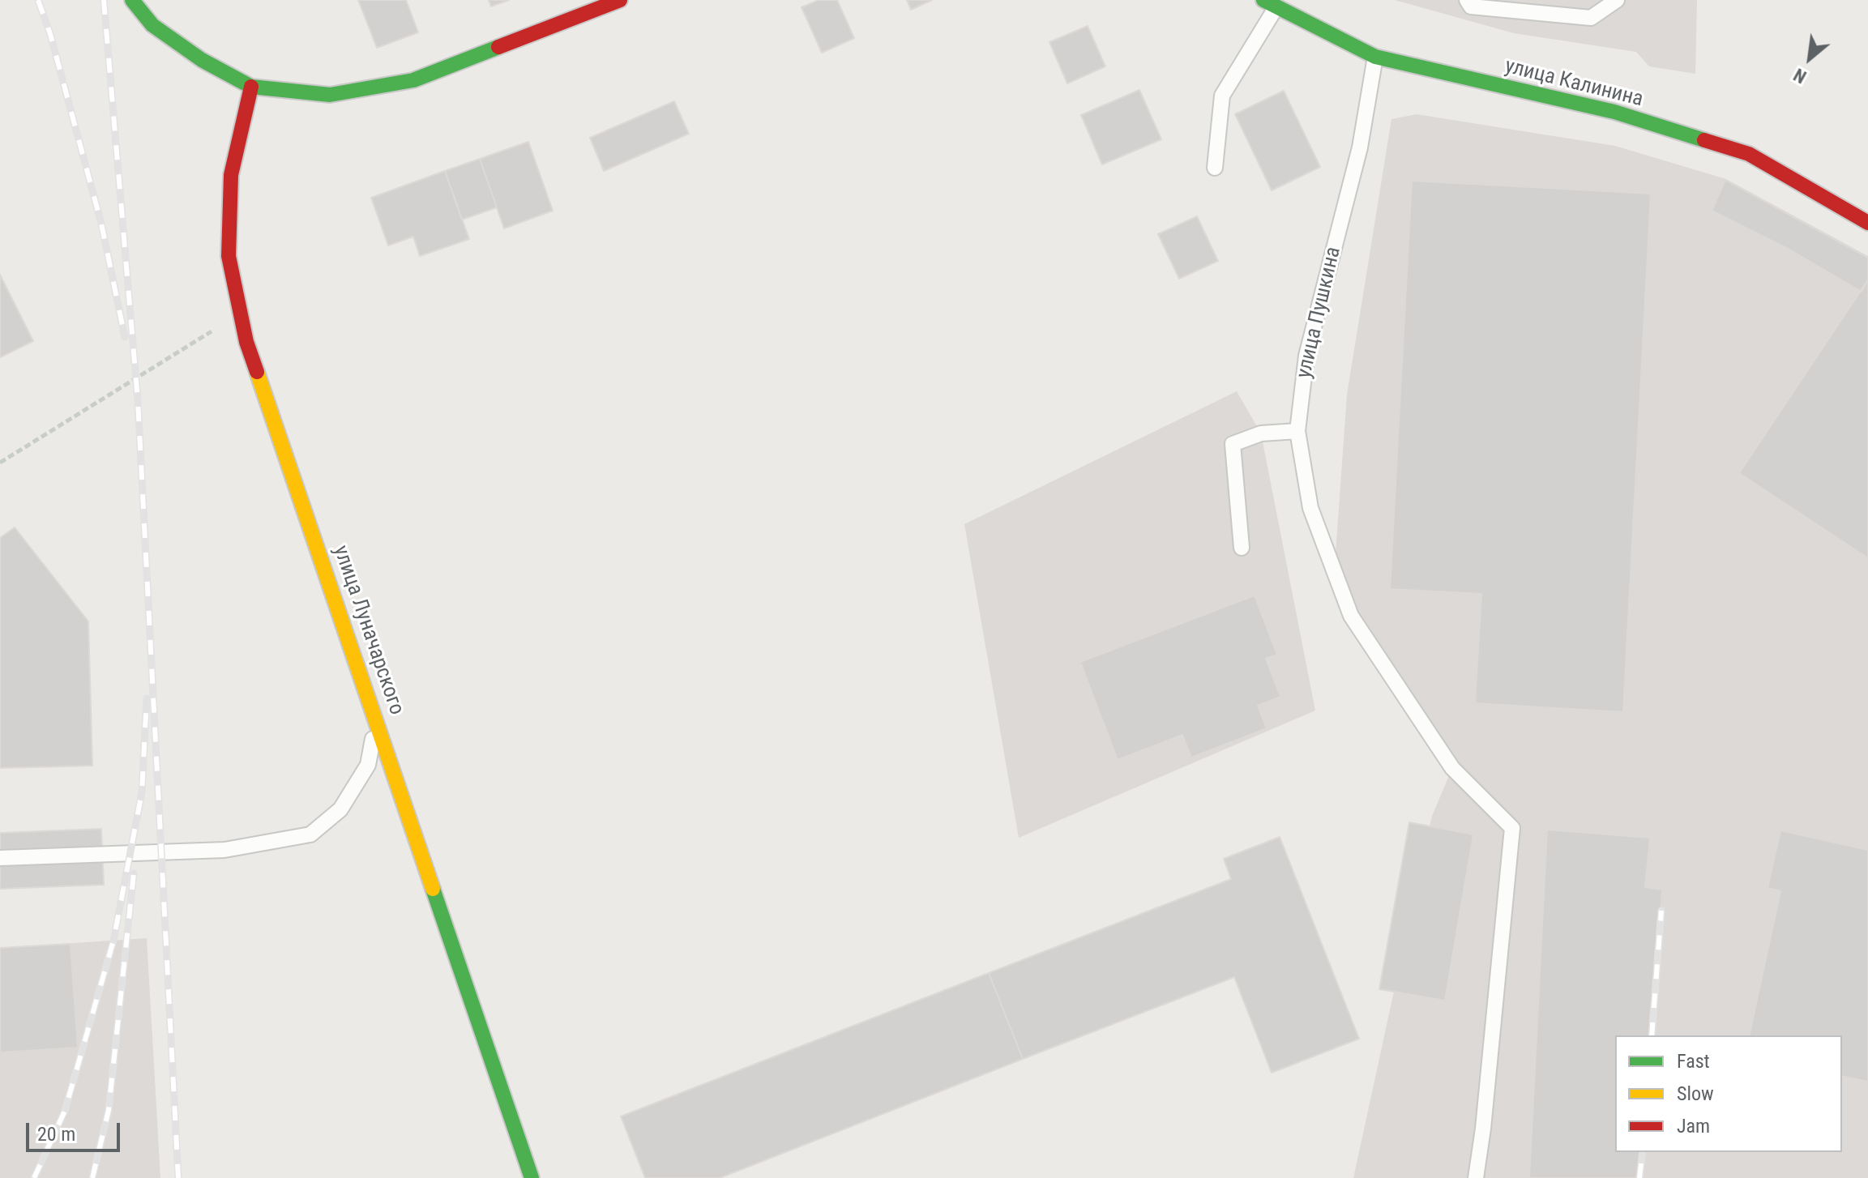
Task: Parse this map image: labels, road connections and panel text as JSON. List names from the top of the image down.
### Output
{
  "streets": {
    "main road": ["улица Калинина", "улица Луначарского"],
    "lane": ["улица Пушкина"]
  },
  "crossings": [
    ["улица Калинина", "улица Пушкина"]
  ],
  "legend": ["Fast", "Slow", "Jam"],
  "scale_bar": "20 m",
  "north": "bottom left"
}
